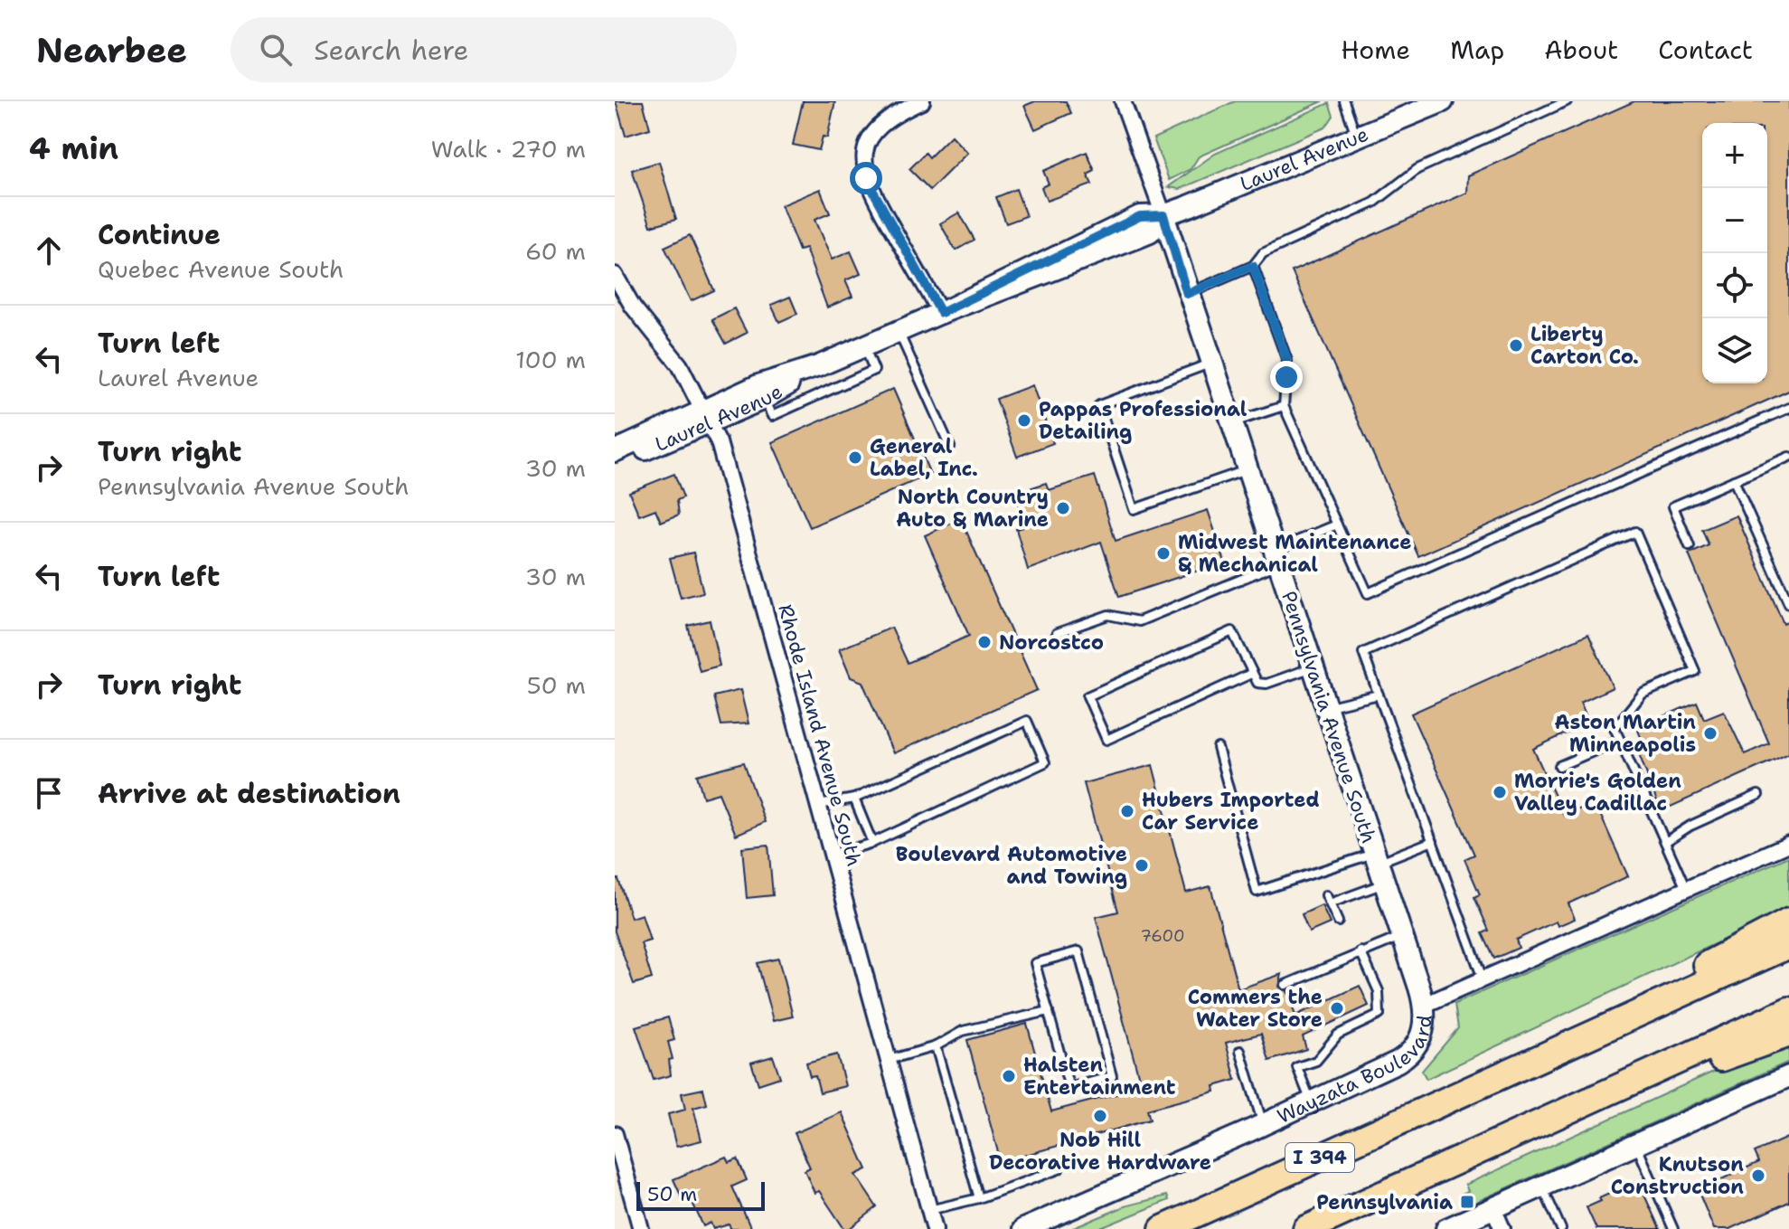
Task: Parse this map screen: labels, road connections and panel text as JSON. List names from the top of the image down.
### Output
{
  "streets": {
    "highway": ["I 394"],
    "street": [
      "Laurel Avenue",
      "Pennsylvania Avenue South",
      "Rhode Island Avenue South",
      "Wayzata Boulevard"
    ]
  },
  "crossings": [
    ["Laurel Avenue", "Pennsylvania Avenue South"],
    ["Laurel Avenue", "Rhode Island Avenue South"],
    ["Pennsylvania Avenue South", "Wayzata Boulevard"]
  ],
  "places": {
    "other": [
      "Liberty Carton Co.",
      "Pappas Professional Detailing",
      "General Label, Inc.",
      "North Country Auto & Marine",
      "Midwest Maintenance & Mechanical",
      "Norcostco",
      "Aston Martin Minneapolis",
      "Morrie's Golden Valley Cadillac",
      "Hubers Imported Car Service",
      "Boulevard Automotive and Towing",
      "Commers the Water Store",
      "Halsten Entertainment",
      "Nob Hill Decorative Hardware",
      "Knutson Construction"
    ],
    "transit": ["Pennsylvania"]
  },
  "house_numbers": ["7600"],
  "scale_bar": "50 m",
  "page": {
    "header": "Nearbee",
    "search": "Search here",
    "nav": [
      "Home",
      "Map",
      "About",
      "Contact"
    ],
    "heading": ["4 min", "Walk · 270 m"],
    "map_buttons": ["+", "−"],
    "list": [
      ["Continue", "Quebec Avenue South", "60 m"],
      ["Turn left", "Laurel Avenue", "100 m"],
      ["Turn right", "Pennsylvania Avenue South", "30 m"],
      ["Turn left", "30 m"],
      ["Turn right", "50 m"],
      "Arrive at destination"
    ],
    "scale": "50 m"
  }
}
